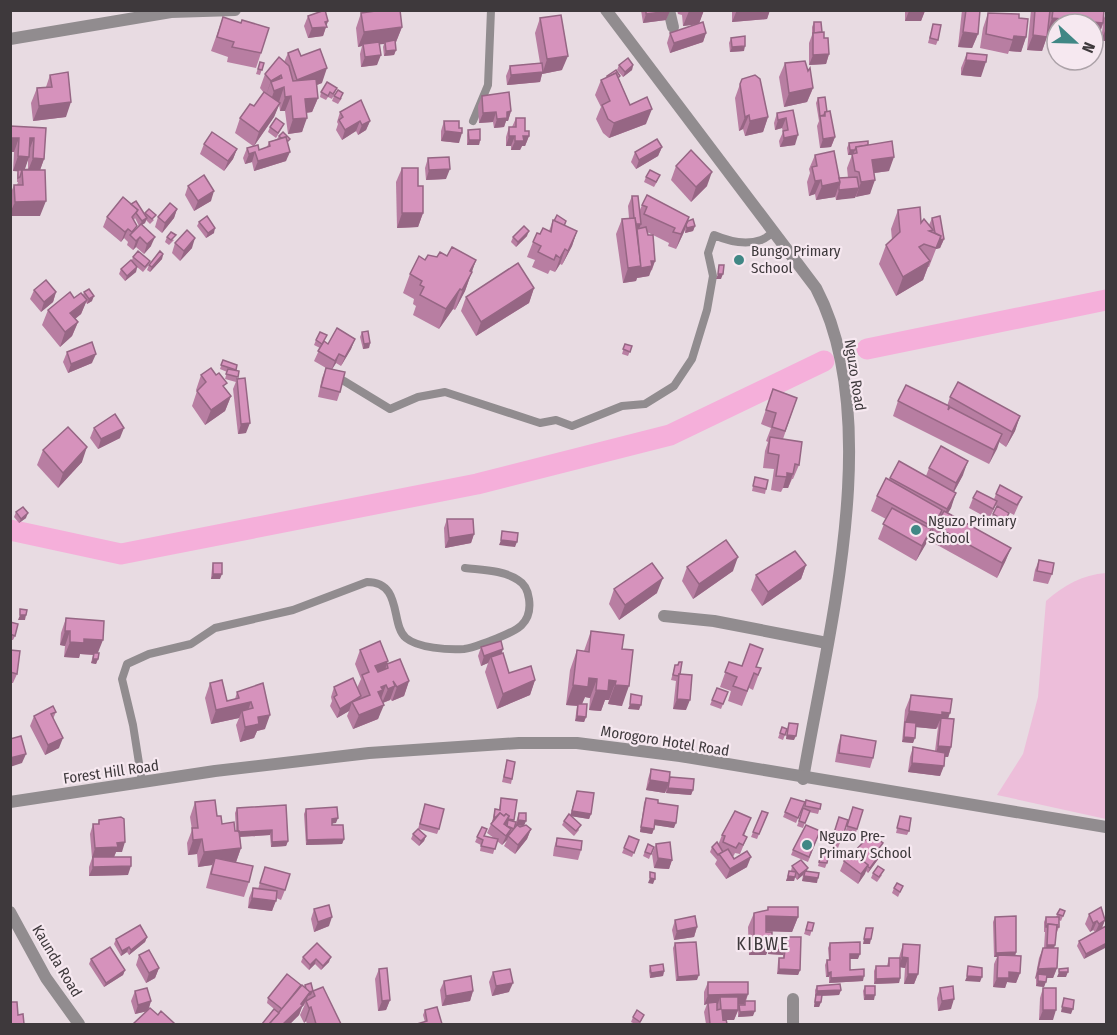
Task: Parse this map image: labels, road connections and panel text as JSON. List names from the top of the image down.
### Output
{
  "streets": {
    "street": [
      "Nguzo Road",
      "Morogoro Hotel Road",
      "Forest Hill Road",
      "Kaunda Road"
    ]
  },
  "crossings": [
    ["Nguzo Road", "Morogoro Hotel Road"],
    ["Morogoro Hotel Road", "Forest Hill Road"]
  ],
  "districts": ["KIBWE"],
  "places": ["Bungo Primary School", "Nguzo Primary School", "Nguzo Pre- Primary School"],
  "north": "right"
}
